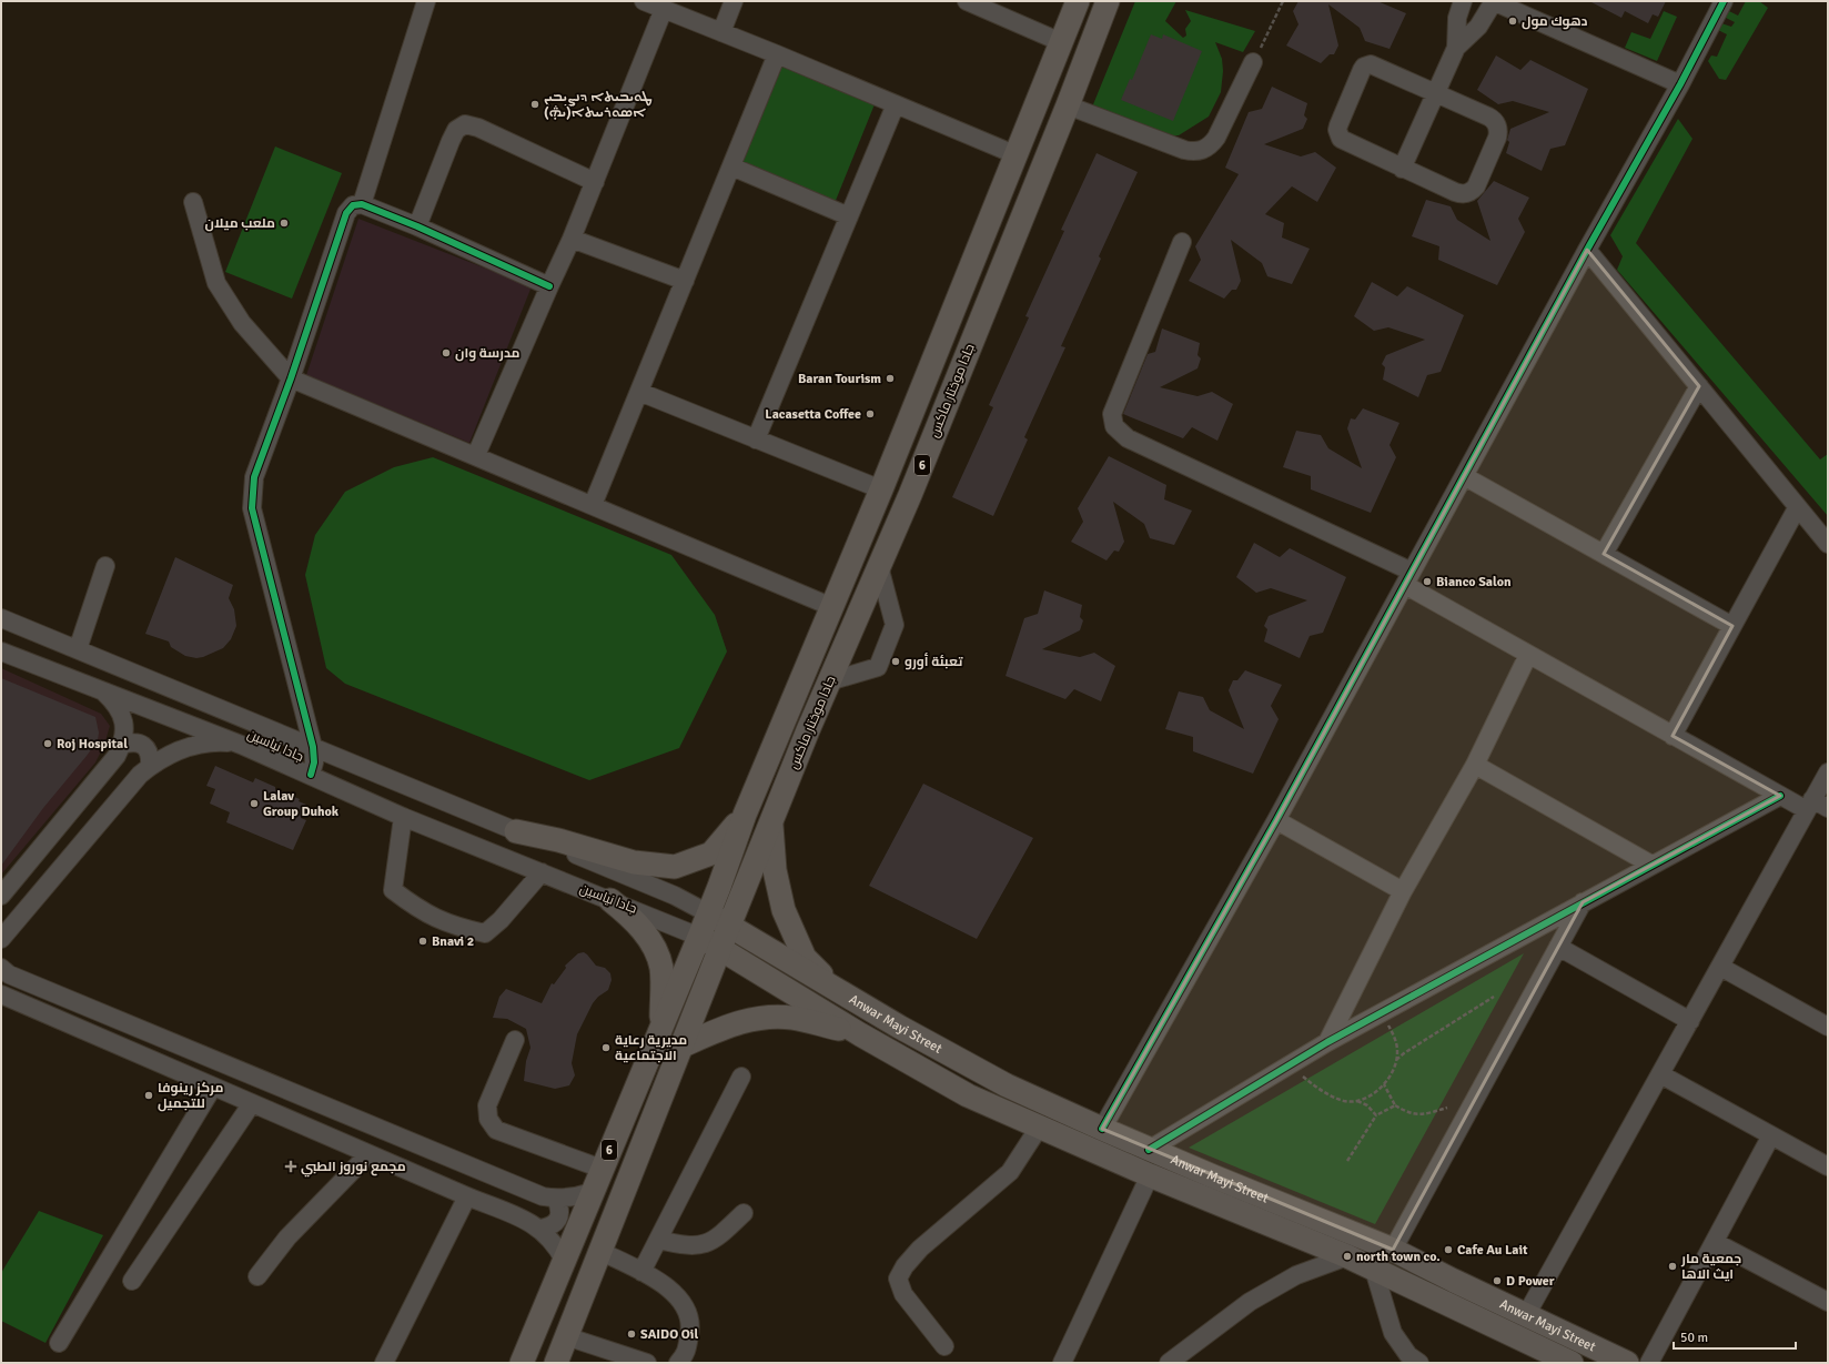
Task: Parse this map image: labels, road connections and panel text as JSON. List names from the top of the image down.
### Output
{
  "streets": {
    "main road": [
      "جادا موختار ماكس",
      "6",
      "جادا نیاسین",
      "Anwar Mayi Street"
    ]
  },
  "crossings": [
    ["جادا موختار ماكس", "6"],
    ["جادا موختار ماكس", "Anwar Mayi Street"],
    ["6", "جادا نیاسین"],
    ["6", "Anwar Mayi Street"],
    ["جادا نیاسین", "Anwar Mayi Street"]
  ],
  "places": {
    "other": [
      "دهوك مول",
      "ܛܘܝܒܝܬܐ ܕܢܨܝܒܝܢ ܐܣܘܪܝܝܬܐ(ܞ)",
      "ملعب ميلان",
      "مدرسة وان",
      "Baran Tourism",
      "Lacasetta Coffee",
      "Bianco Salon",
      "تعبئة أورو",
      "Roj Hospital",
      "Lalav Group Duhok",
      "Bnavi 2",
      "مديرية رعاية الاجتماعية",
      "مركز رينوفا للتجميل",
      "Cafe Au Lait",
      "north town co.",
      "جمعية مار ايث الاها",
      "D Power",
      "SAIDO Oil"
    ],
    "health": ["مجمع نوروز الطبي"]
  },
  "scale_bar": "50 m"
}
